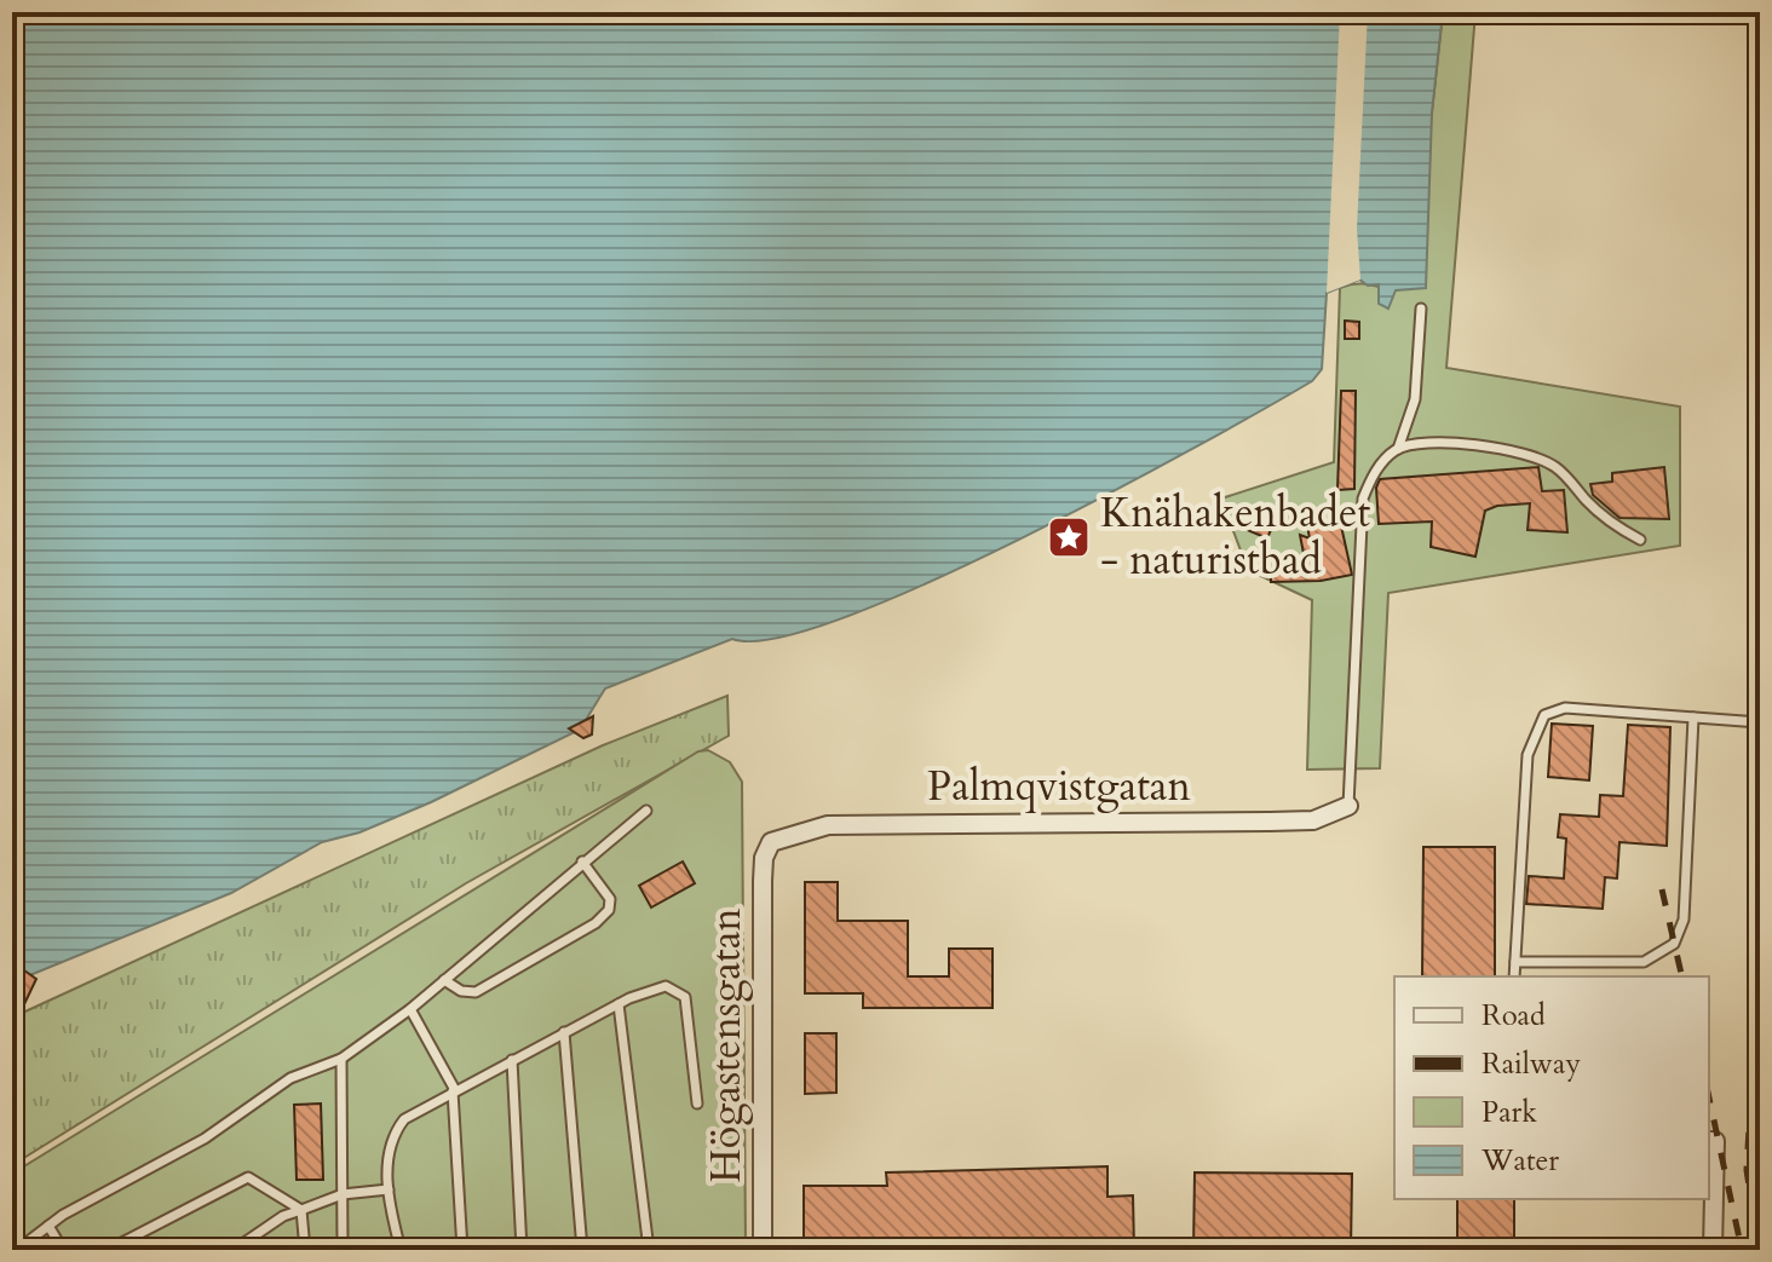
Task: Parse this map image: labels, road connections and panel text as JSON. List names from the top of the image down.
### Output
{
  "streets": {
    "street": ["Palmqvistgatan", "Högastensgatan"]
  },
  "crossings": [
    ["Palmqvistgatan", "Högastensgatan"]
  ],
  "places": {
    "place": ["Knähakenbadet - naturistbad"]
  },
  "legend": [
    "Road",
    "Railway",
    "Park",
    "Water"
  ]
}
